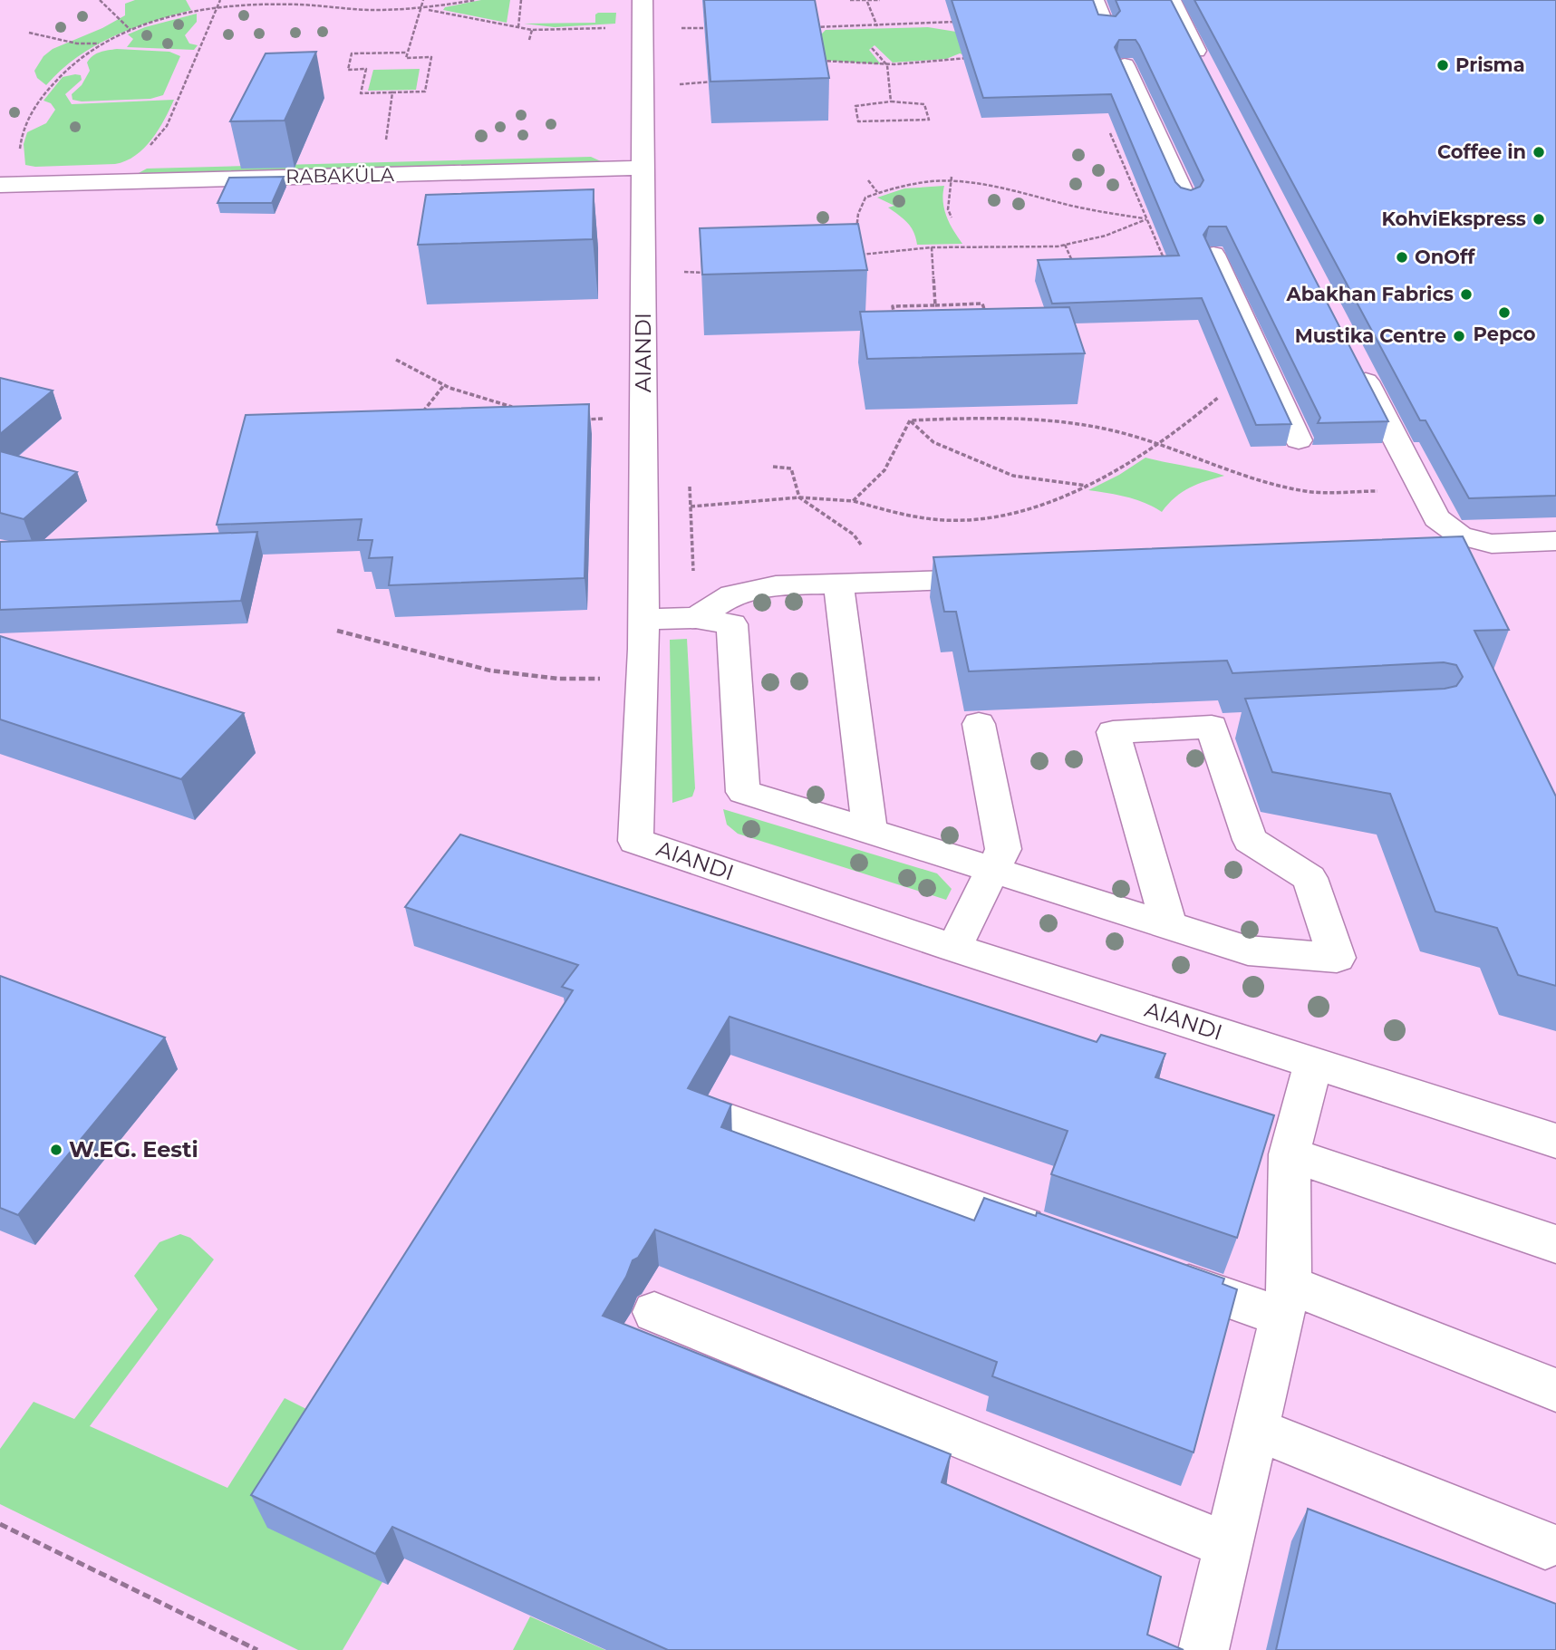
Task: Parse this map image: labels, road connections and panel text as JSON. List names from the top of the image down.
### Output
{
  "streets": {
    "street": ["RABAKÜLA", "AIANDI"]
  },
  "crossings": [
    ["RABAKÜLA", "AIANDI"]
  ],
  "places": [
    "Prisma",
    "Coffee in",
    "KohviEkspress",
    "OnOff",
    "Abakhan Fabrics",
    "Pepco",
    "Mustika Centre",
    "W.EG. Eesti"
  ]
}
